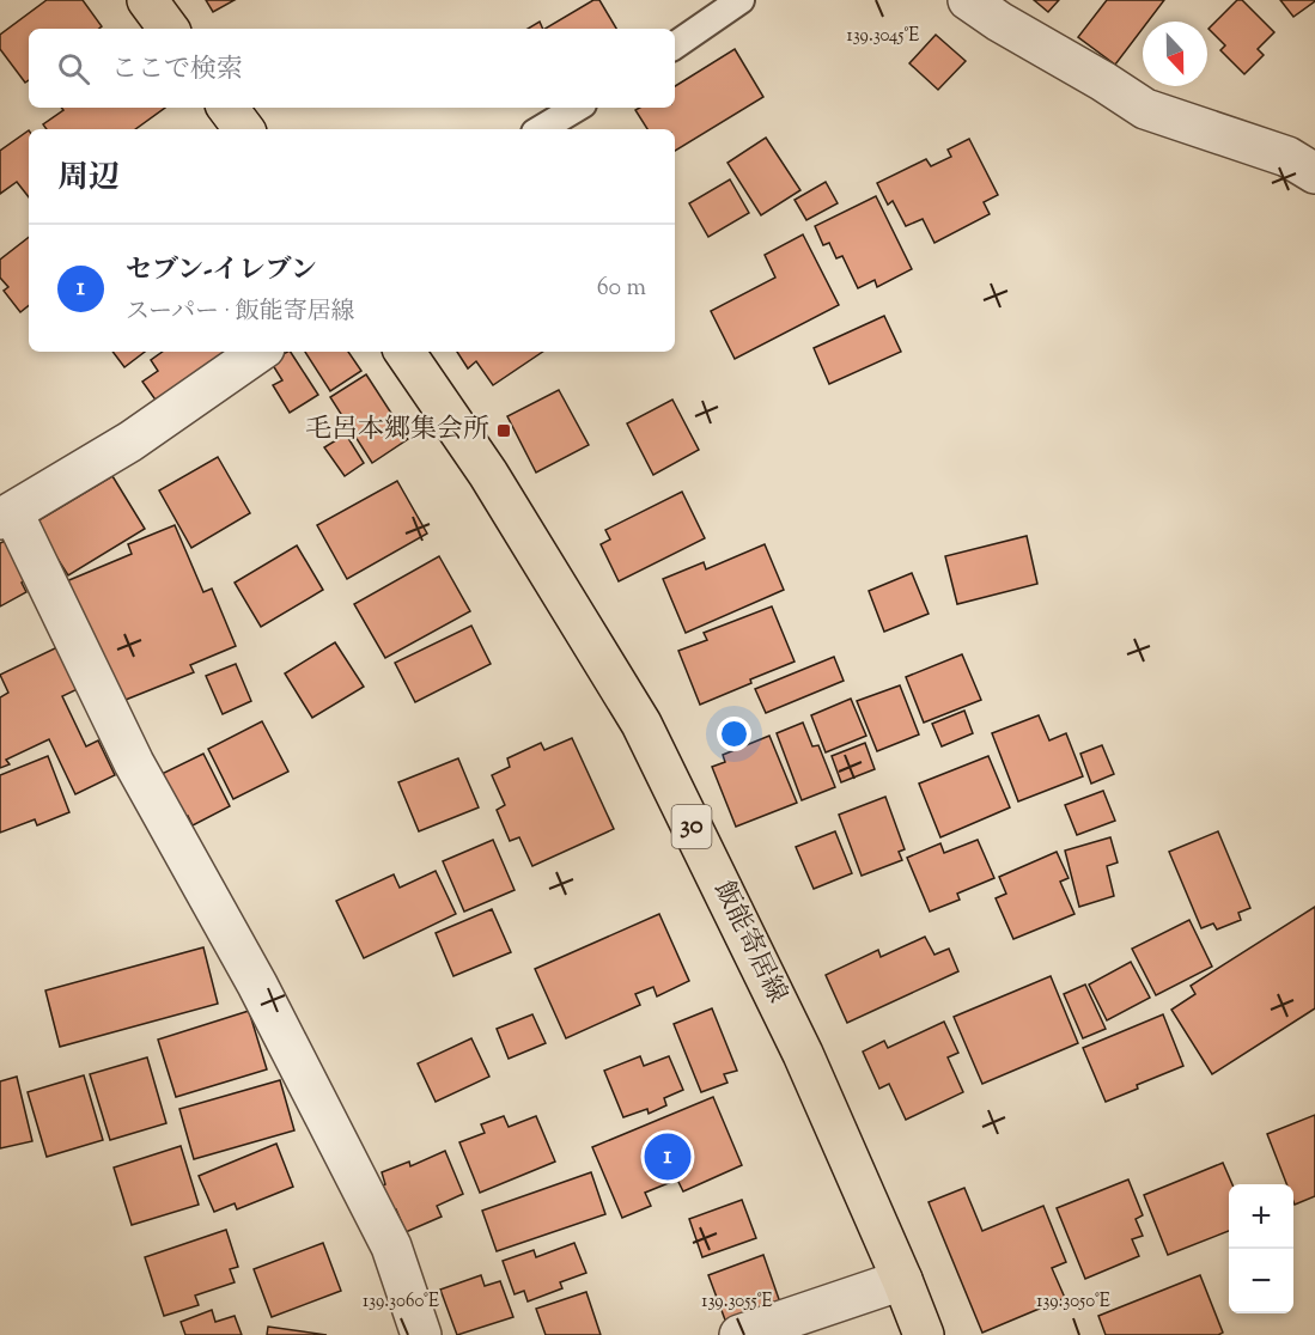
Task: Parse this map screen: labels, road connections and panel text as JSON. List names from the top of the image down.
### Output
{
  "streets": {
    "main road": ["30", "飯能寄居線"]
  },
  "places": {
    "transit": ["毛呂本郷集会所"]
  },
  "north": "bottom",
  "page": {
    "search": "ここで検索",
    "heading": "周辺",
    "list": [
      {
        "mark": "1",
        "name": "セブン-イレブン",
        "note": "スーパー · 飯能寄居線",
        "value": "60 m"
      }
    ],
    "pins": "1",
    "map_buttons": ["+", "−"]
  },
  "coordinates": [
    "139.3045°E",
    "139.3060°E",
    "139.3055°E",
    "139.3050°E"
  ]
}
